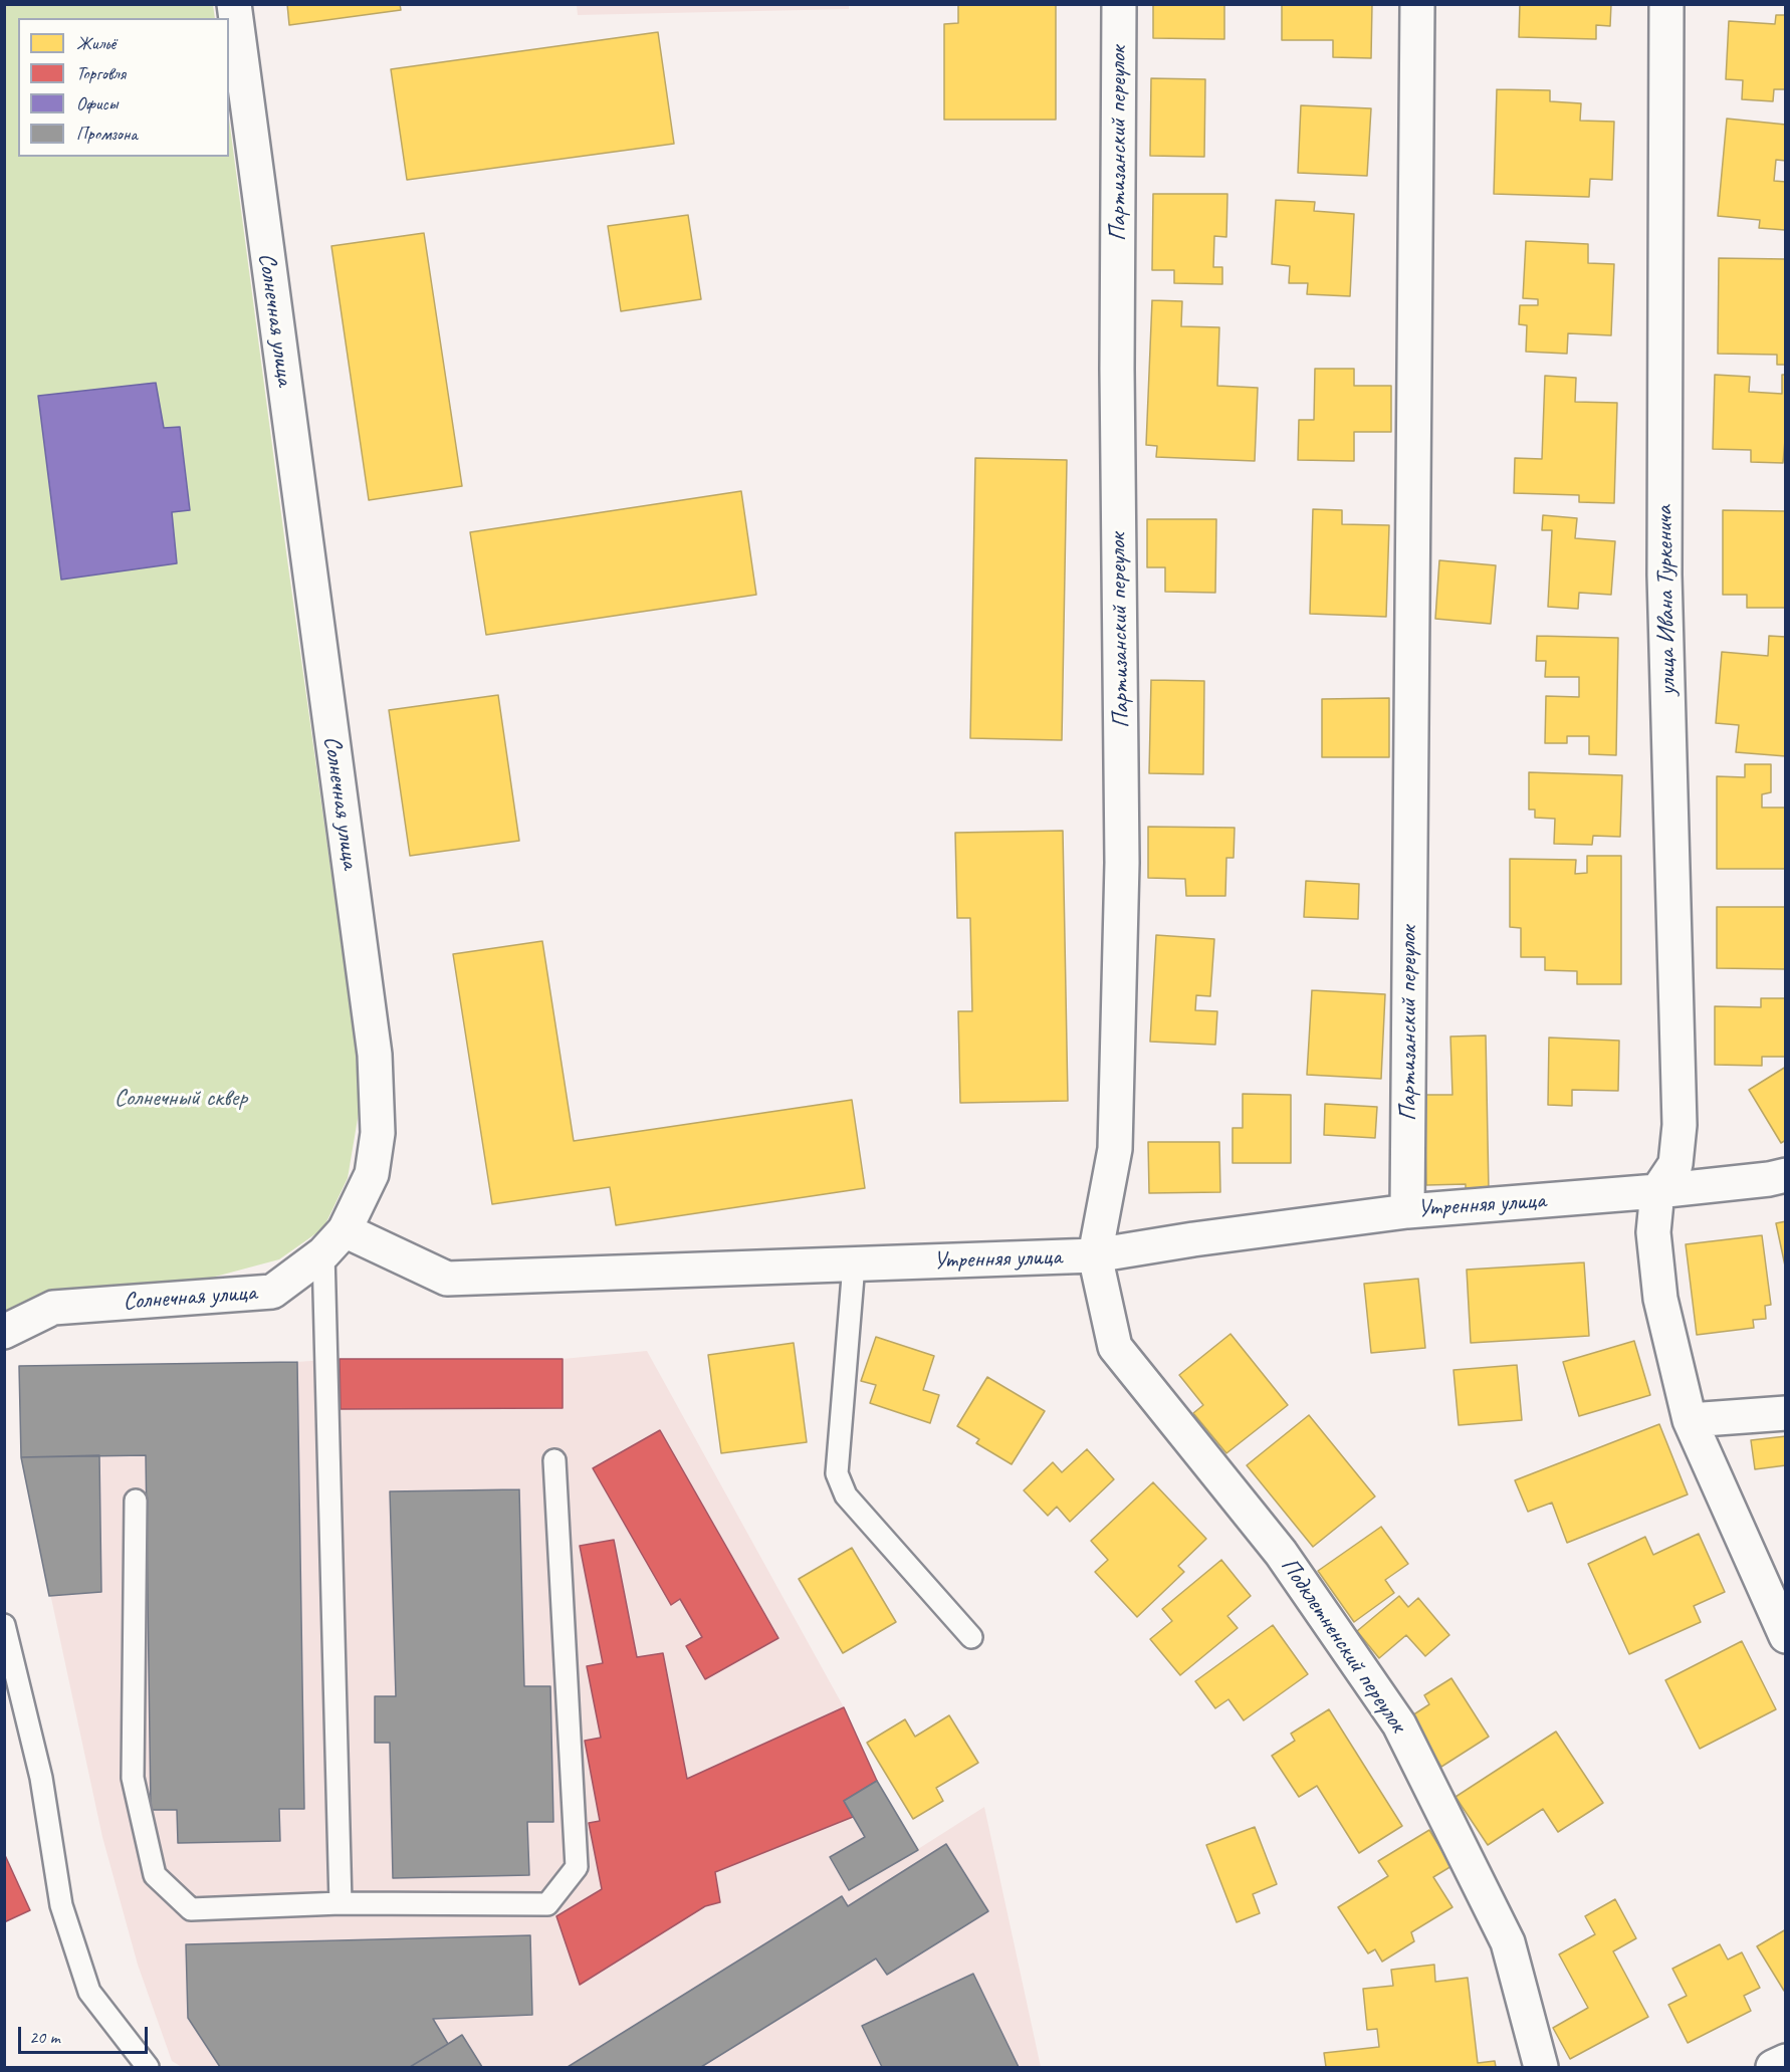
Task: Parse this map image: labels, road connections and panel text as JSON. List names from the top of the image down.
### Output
{
  "streets": {
    "street": [
      "Партизанский переулок",
      "Солнечная улица",
      "улица Ивана Туркенича",
      "Утренняя улица",
      "Подклетненский переулок"
    ]
  },
  "crossings": [
    ["Партизанский переулок", "Утренняя улица"],
    ["Партизанский переулок", "Подклетненский переулок"],
    ["Солнечная улица", "Утренняя улица"],
    ["улица Ивана Туркенича", "Утренняя улица"],
    ["Утренняя улица", "Подклетненский переулок"]
  ],
  "parks": ["Солнечный сквер"],
  "legend": [
    "Жильё",
    "Торговля",
    "Офисы",
    "Промзона"
  ],
  "scale_bar": "20 m"
}
